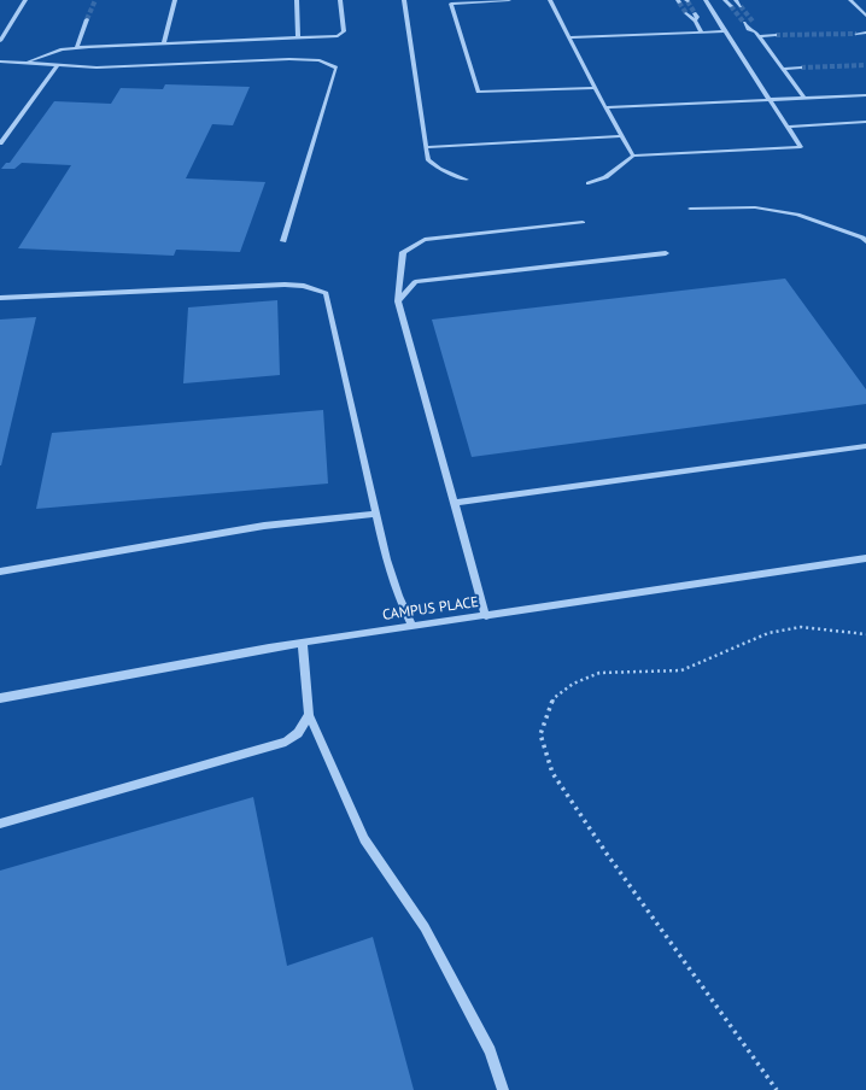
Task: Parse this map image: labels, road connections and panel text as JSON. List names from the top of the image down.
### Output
{
  "streets": {
    "street": ["CAMPUS PLACE"]
  }
}
